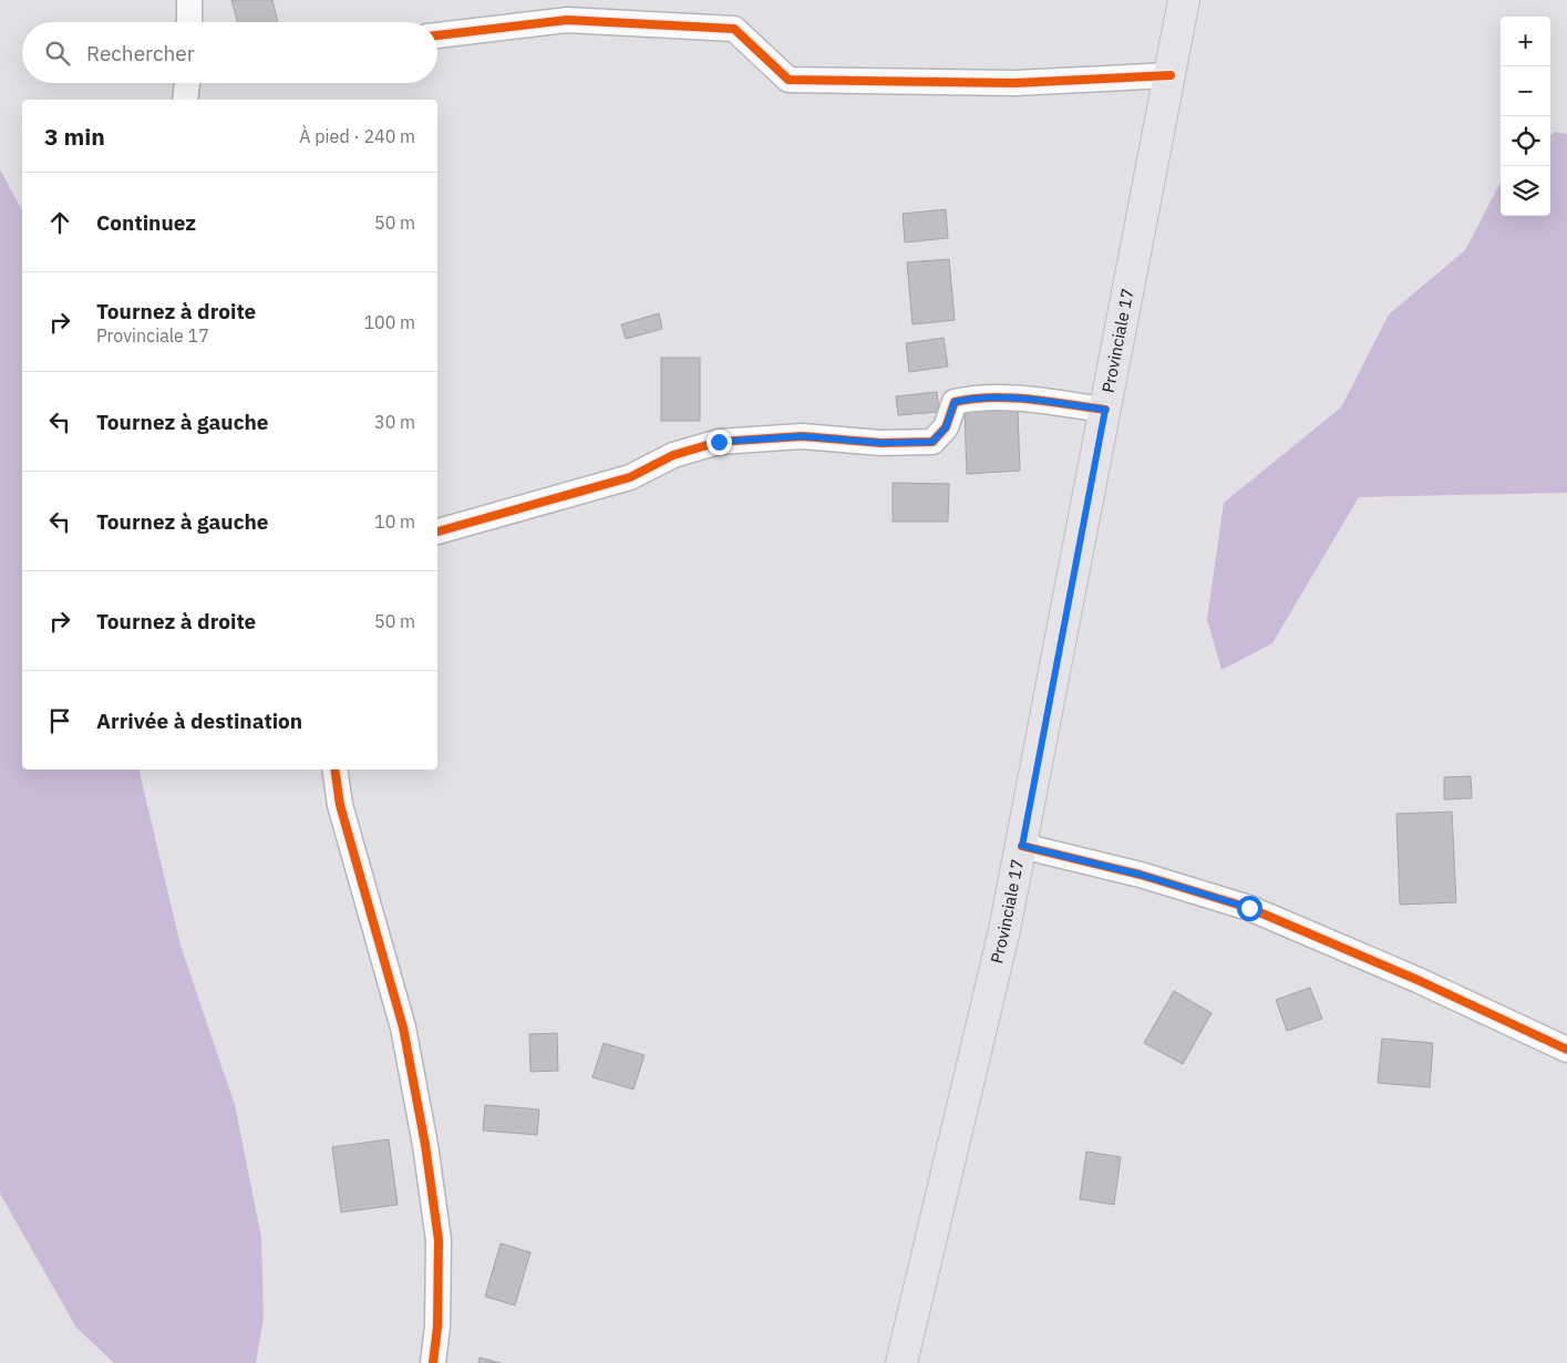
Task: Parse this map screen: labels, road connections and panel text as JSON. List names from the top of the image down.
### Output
{
  "streets": {
    "main road": ["Provinciale 17"]
  },
  "page": {
    "map_buttons": ["+", "−"],
    "search": "Rechercher",
    "heading": ["3 min", "À pied · 240 m"],
    "list": [
      ["Continuez", "50 m"],
      ["Tournez à droite", "Provinciale 17", "100 m"],
      ["Tournez à gauche", "30 m"],
      ["Tournez à gauche", "10 m"],
      ["Tournez à droite", "50 m"],
      "Arrivée à destination"
    ]
  }
}
